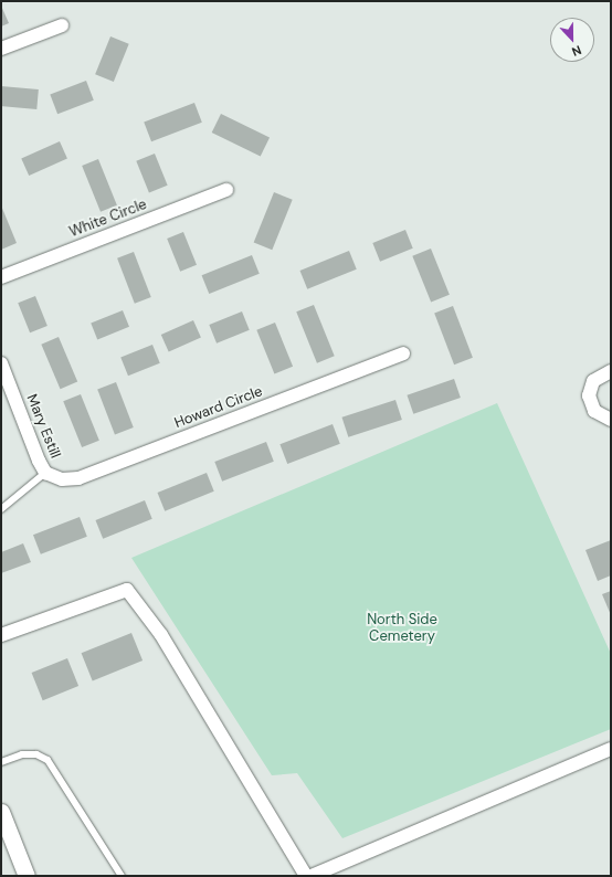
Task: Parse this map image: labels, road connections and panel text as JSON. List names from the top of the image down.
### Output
{
  "streets": {
    "street": ["White Circle", "Howard Circle", "Mary Estill"]
  },
  "crossings": [
    ["Howard Circle", "Mary Estill"]
  ],
  "parks": ["North Side Cemetery"],
  "north": "bottom"
}
